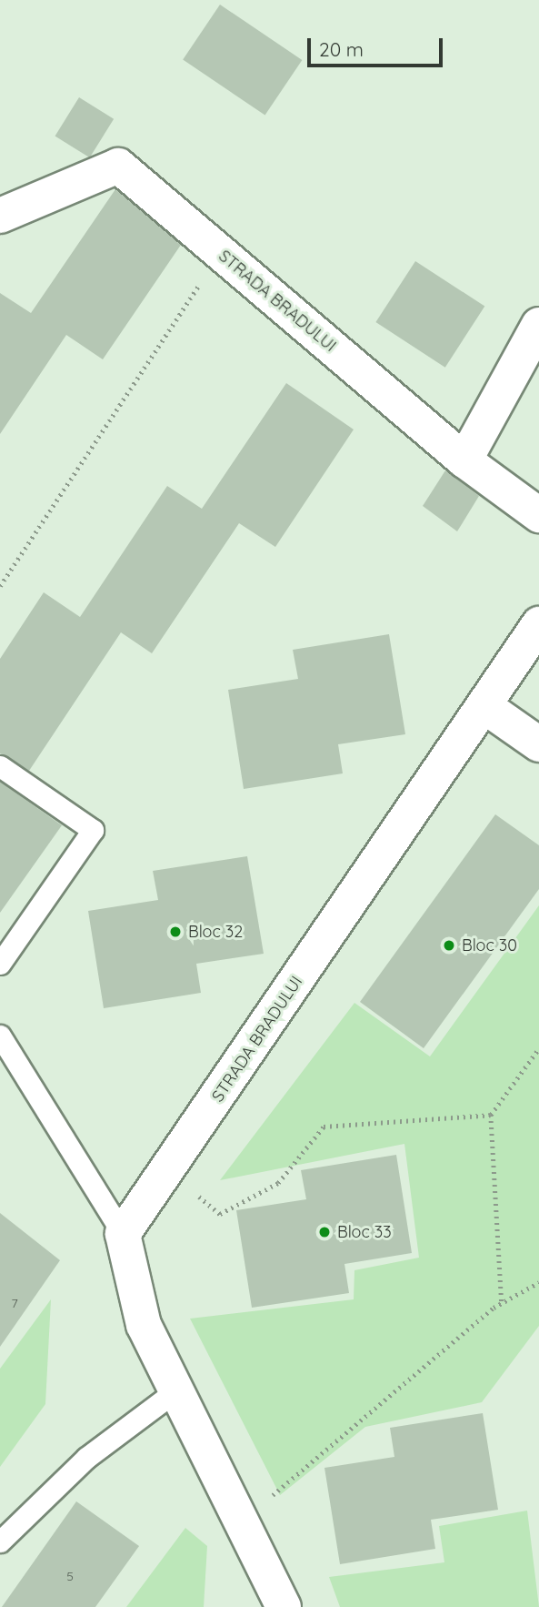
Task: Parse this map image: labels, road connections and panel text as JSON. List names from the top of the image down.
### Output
{
  "streets": {
    "street": ["STRADA BRADULUI"]
  },
  "places": ["Bloc 32", "Bloc 30", "Bloc 33"],
  "house_numbers": ["7", "5"],
  "scale_bar": "20 m"
}
